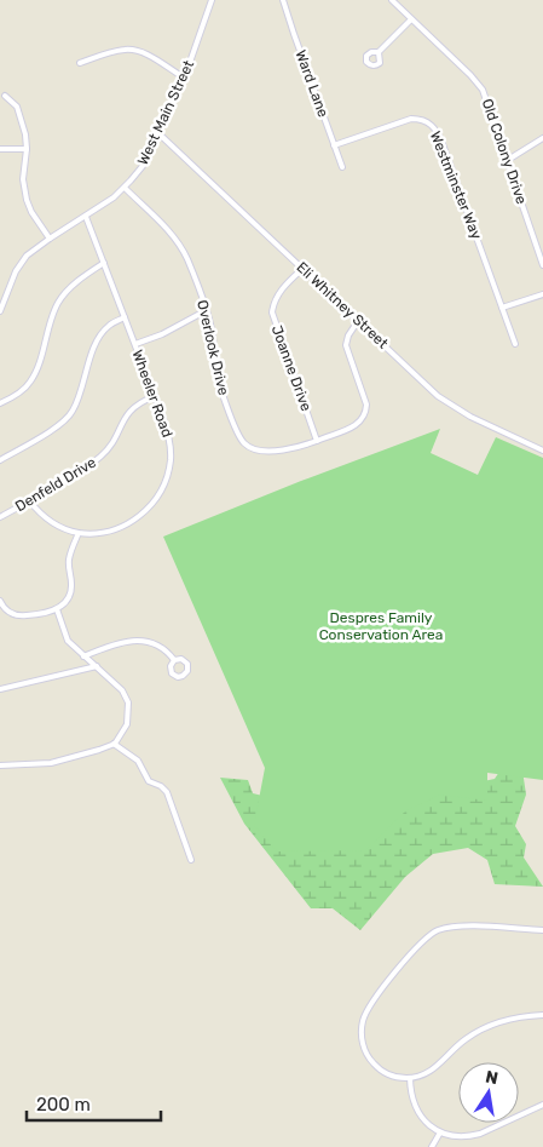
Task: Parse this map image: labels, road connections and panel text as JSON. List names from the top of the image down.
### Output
{
  "streets": {
    "street": [
      "Ward Lane",
      "West Main Street",
      "Old Colony Drive",
      "Westminster Way",
      "Eli Whitney Street",
      "Overlook Drive",
      "Joanne Drive",
      "Wheeler Road",
      "Denfeld Drive"
    ]
  },
  "crossings": [
    ["Ward Lane", "Westminster Way"],
    ["West Main Street", "Eli Whitney Street"],
    ["West Main Street", "Overlook Drive"],
    ["West Main Street", "Wheeler Road"],
    ["Eli Whitney Street", "Overlook Drive"],
    ["Eli Whitney Street", "Joanne Drive"],
    ["Overlook Drive", "Joanne Drive"],
    ["Wheeler Road", "Denfeld Drive"]
  ],
  "parks": ["Despres Family Conservation Area"],
  "scale_bar": "200 m",
  "north": "top"
}
